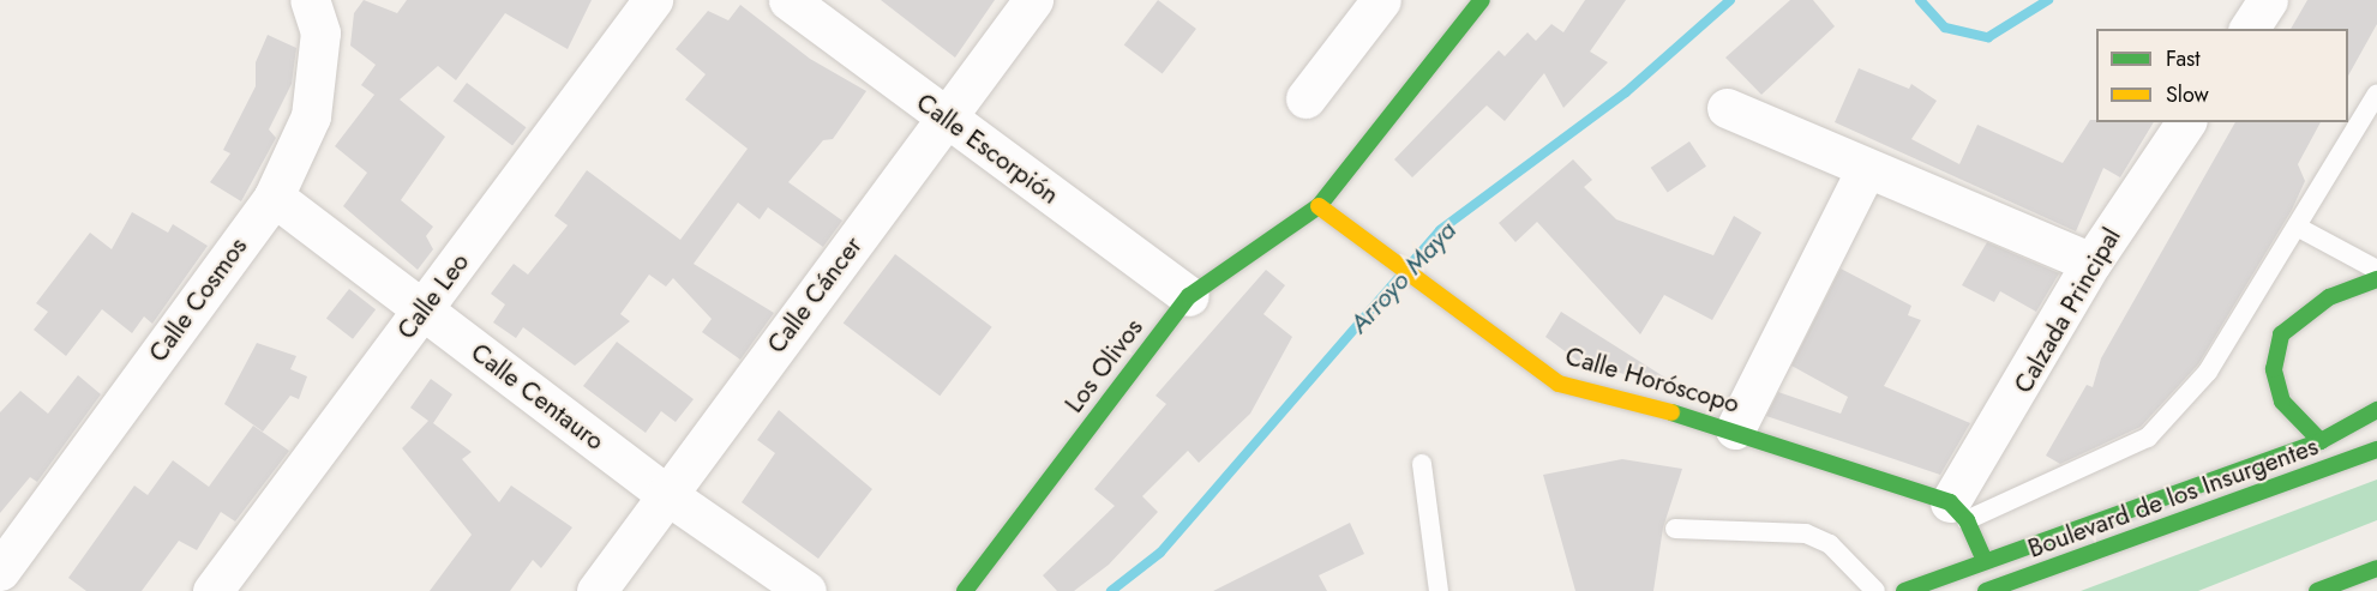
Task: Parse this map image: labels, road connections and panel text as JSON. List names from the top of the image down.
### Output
{
  "streets": {
    "main road": ["Los Olivos", "Calle Horóscopo", "Boulevard de los Insurgentes"],
    "street": [
      "Calle Escorpión",
      "Calle Cáncer",
      "Calle Leo",
      "Calle Cosmos",
      "Calzada Principal",
      "Calle Centauro"
    ]
  },
  "crossings": [
    ["Calle Escorpión", "Calle Cáncer"],
    ["Calle Escorpión", "Los Olivos"],
    ["Calle Cáncer", "Calle Centauro"],
    ["Calle Leo", "Calle Centauro"],
    ["Calle Cosmos", "Calle Centauro"],
    ["Calzada Principal", "Calle Horóscopo"],
    ["Los Olivos", "Calle Horóscopo"]
  ],
  "water": ["Arroyo Maya"],
  "legend": ["Fast", "Slow"]
}
